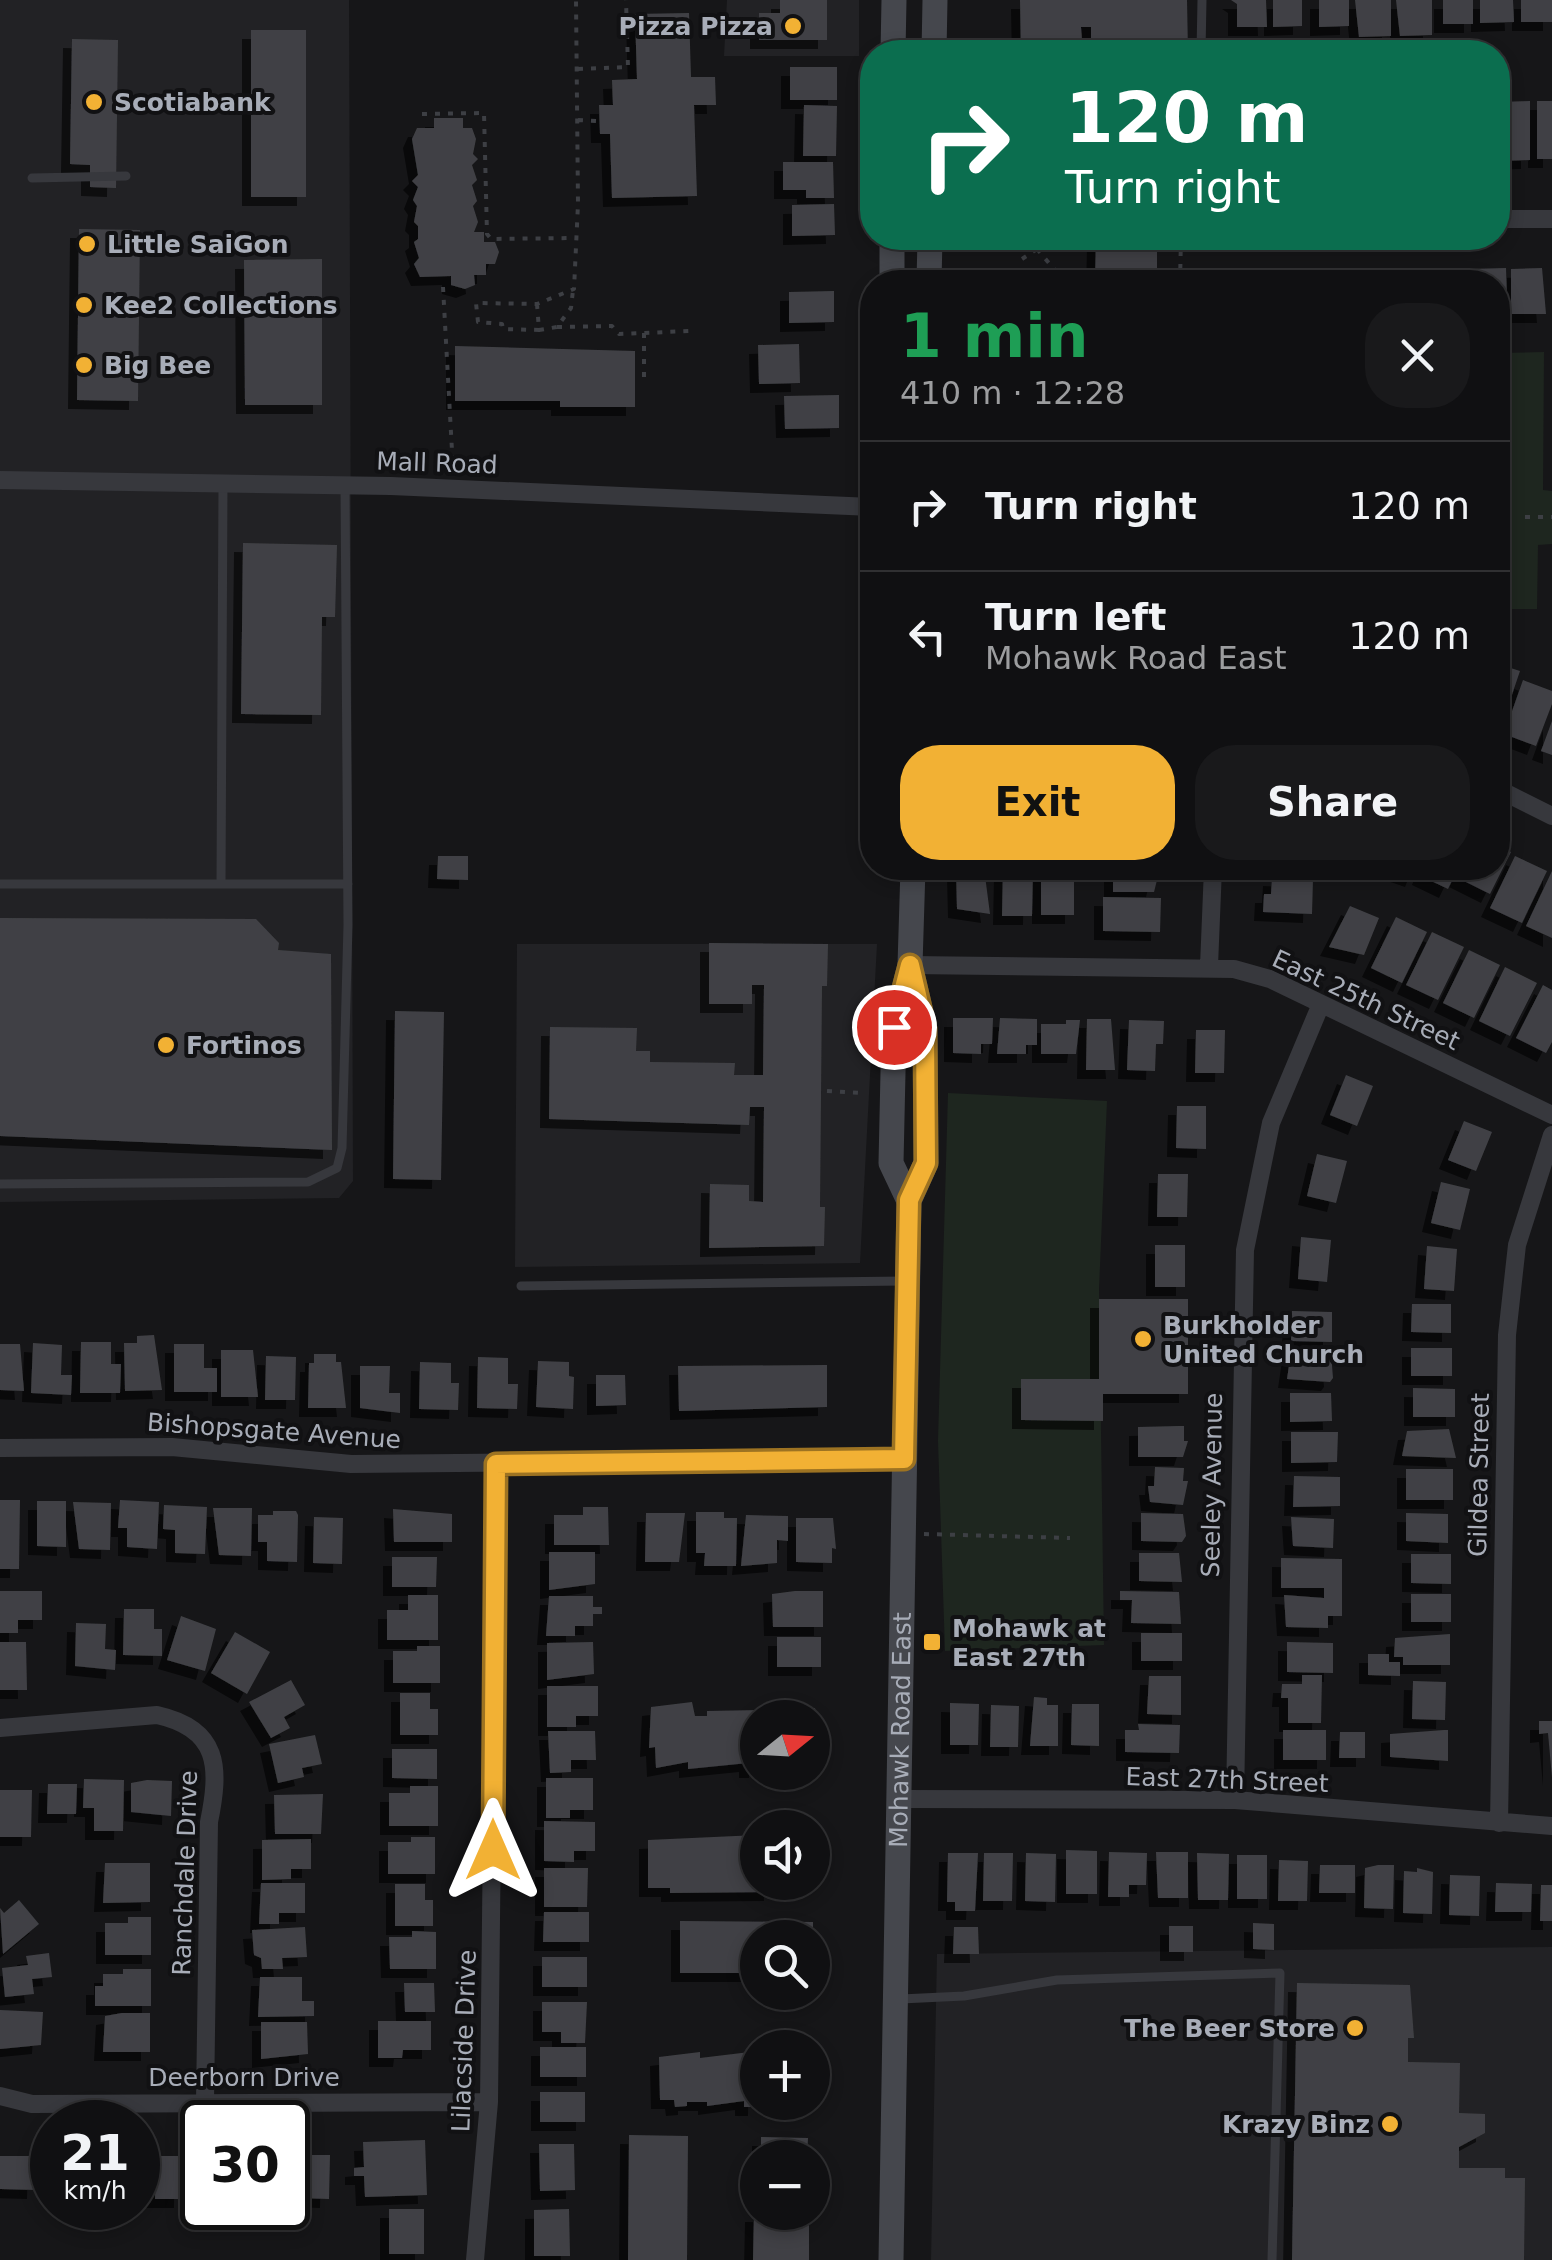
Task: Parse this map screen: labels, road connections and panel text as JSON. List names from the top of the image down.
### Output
{
  "streets": {
    "main road": ["Mohawk Road East"],
    "street": [
      "Mall Road",
      "East 25th Street",
      "Bishopsgate Avenue",
      "Gildea Street",
      "Seeley Avenue",
      "East 27th Street",
      "Ranchdale Drive",
      "Lilacside Drive",
      "Deerborn Drive"
    ]
  },
  "crossings": [
    ["East 25th Street", "Seeley Avenue"],
    ["East 25th Street", "Mohawk Road East"],
    ["Bishopsgate Avenue", "Mohawk Road East"],
    ["Bishopsgate Avenue", "Lilacside Drive"],
    ["Gildea Street", "East 27th Street"],
    ["Seeley Avenue", "East 27th Street"],
    ["Mohawk Road East", "East 27th Street"],
    ["Lilacside Drive", "Deerborn Drive"]
  ],
  "places": {
    "other": [
      "Pizza Pizza",
      "Scotiabank",
      "Little SaiGon",
      "Kee2 Collections",
      "Big Bee",
      "Fortinos",
      "Burkholder United Church",
      "The Beer Store",
      "Krazy Binz"
    ],
    "transit": ["Mohawk at East 27th"]
  },
  "north": "right",
  "page": {
    "turn": ["120 m", "Turn right"],
    "heading": ["1 min", "410 m · 12:28"],
    "list": [
      {
        "name": "Turn right",
        "value": "120 m"
      },
      {
        "name": "Turn left",
        "note": "Mohawk Road East",
        "value": "120 m"
      }
    ],
    "buttons": ["Exit", "Share"],
    "map_buttons": ["+", "−"],
    "speed": "21 km/h",
    "limit": "30"
  }
}
